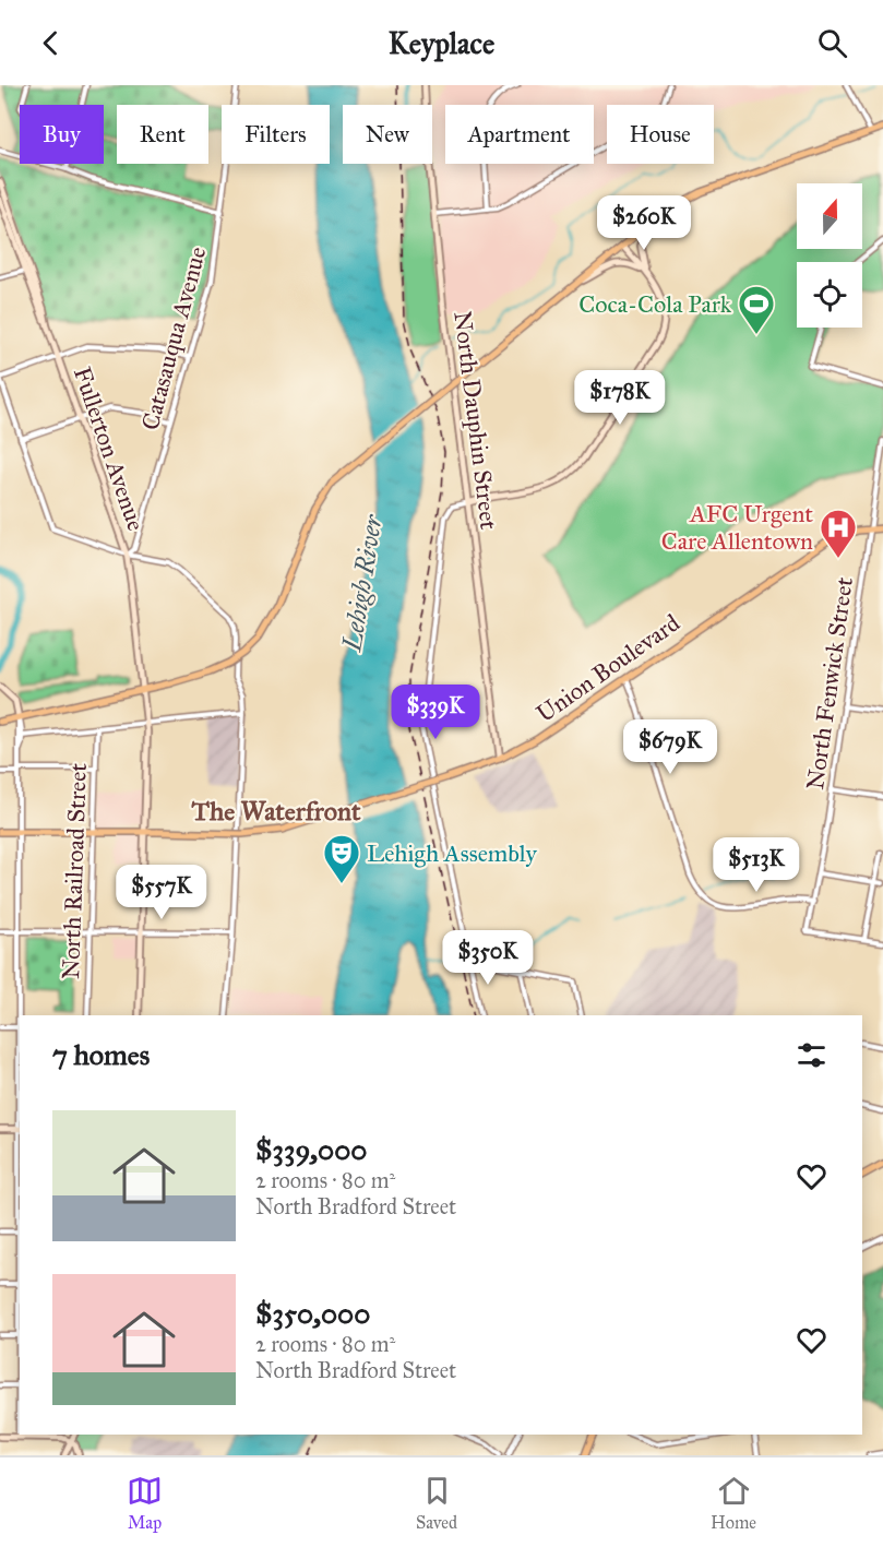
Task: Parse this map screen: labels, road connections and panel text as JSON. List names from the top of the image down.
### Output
{
  "streets": {
    "main road": ["Union Boulevard"],
    "street": [
      "Catasauqua Avenue",
      "North Dauphin Street",
      "Fullerton Avenue",
      "North Fenwick Street",
      "North Railroad Street"
    ]
  },
  "crossings": [
    ["Catasauqua Avenue", "Fullerton Avenue"],
    ["North Dauphin Street", "Union Boulevard"],
    ["Fullerton Avenue", "Union Boulevard"],
    ["Union Boulevard", "North Fenwick Street"],
    ["Union Boulevard", "North Railroad Street"]
  ],
  "districts": ["The Waterfront"],
  "water": ["Lehigh River"],
  "places": {
    "sports": ["Coca-Cola Park"],
    "hospital": ["AFC Urgent Care Allentown"],
    "theatre": ["Lehigh Assembly"]
  },
  "north": "top",
  "page": {
    "header": "Keyplace",
    "chip": [
      "Buy",
      "Rent",
      "Filters",
      "New",
      "Apartment",
      "House"
    ],
    "price": [
      "$260K",
      "$178K",
      "$339K",
      "$679K",
      "$513K",
      "$557K",
      "$350K"
    ],
    "heading": "7 homes",
    "list": [
      {
        "name": "$339,000",
        "note": "2 rooms · 80 m² · North Bradford Street"
      },
      {
        "name": "$350,000",
        "note": "2 rooms · 80 m² · North Bradford Street"
      }
    ],
    "tabs": ["Map", "Saved", "Home"]
  }
}
